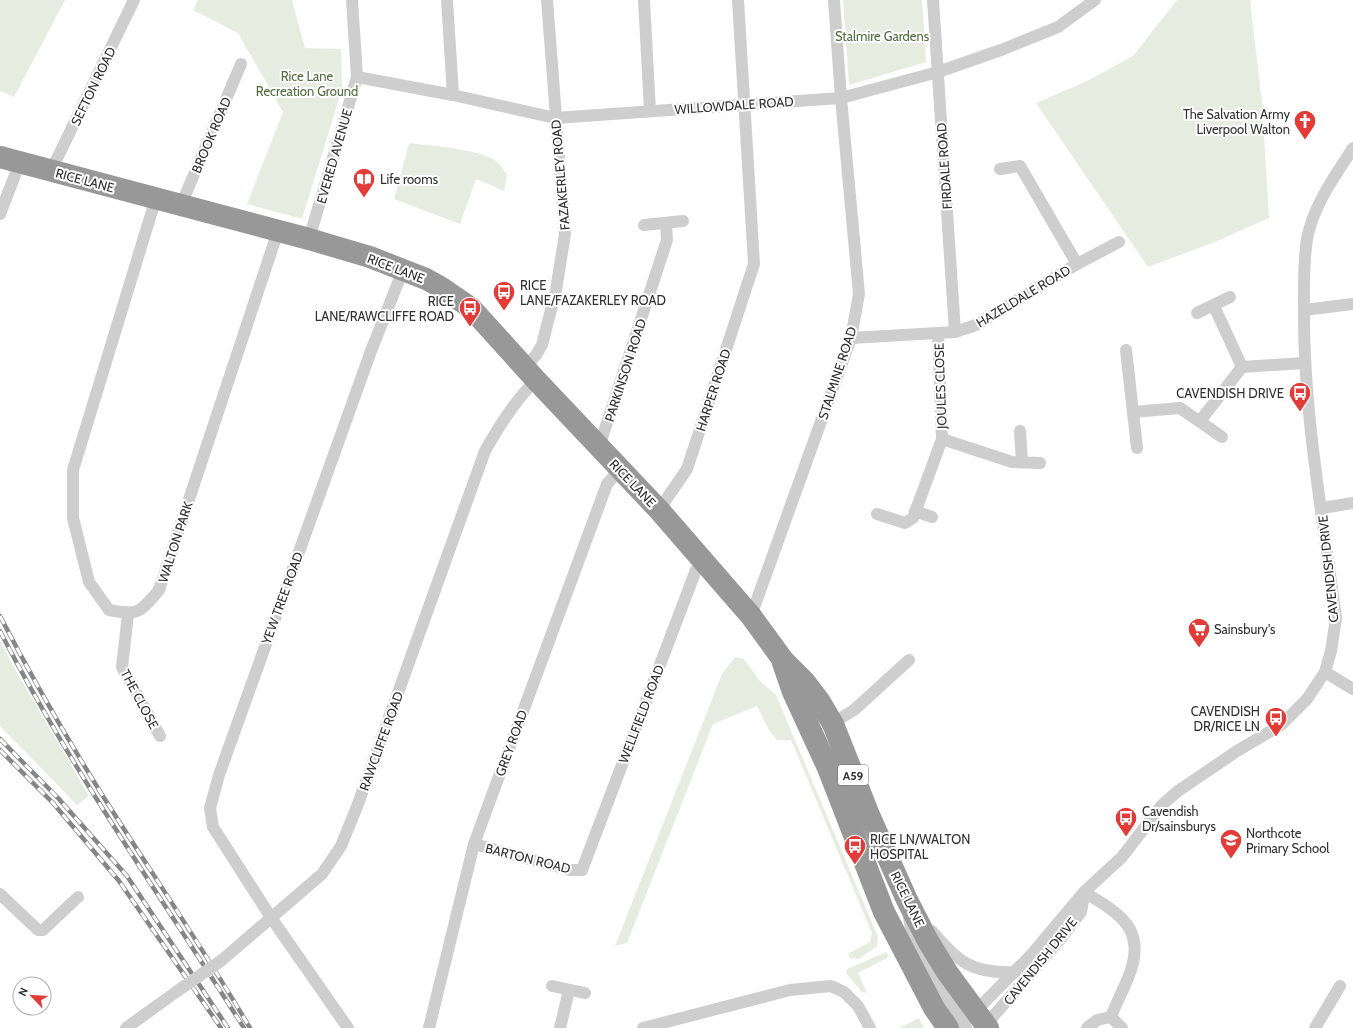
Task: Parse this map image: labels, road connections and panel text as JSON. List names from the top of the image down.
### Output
{
  "streets": {
    "highway": ["RICE LANE", "A59"],
    "street": [
      "SEFTON ROAD",
      "WILLOWDALE ROAD",
      "BROOK ROAD",
      "EVERED AVENUE",
      "FIRDALE ROAD",
      "FAZAKERLEY ROAD",
      "HAZELDALE ROAD",
      "PARKINSON ROAD",
      "STALMINE ROAD",
      "JOULES CLOSE",
      "HARPER ROAD",
      "WALTON PARK",
      "CAVENDISH DRIVE",
      "YEW TREE ROAD",
      "THE CLOSE",
      "WELLFIELD ROAD",
      "RAWCLIFFE ROAD",
      "GREY ROAD",
      "BARTON ROAD"
    ]
  },
  "crossings": [
    ["SEFTON ROAD", "RICE LANE"],
    ["WILLOWDALE ROAD", "EVERED AVENUE"],
    ["WILLOWDALE ROAD", "FIRDALE ROAD"],
    ["WILLOWDALE ROAD", "FAZAKERLEY ROAD"],
    ["WILLOWDALE ROAD", "STALMINE ROAD"],
    ["WILLOWDALE ROAD", "HARPER ROAD"],
    ["BROOK ROAD", "RICE LANE"],
    ["EVERED AVENUE", "RICE LANE"],
    ["FIRDALE ROAD", "HAZELDALE ROAD"],
    ["FAZAKERLEY ROAD", "RICE LANE"],
    ["FAZAKERLEY ROAD", "RAWCLIFFE ROAD"],
    ["RICE LANE", "PARKINSON ROAD"],
    ["RICE LANE", "STALMINE ROAD"],
    ["RICE LANE", "HARPER ROAD"],
    ["RICE LANE", "WALTON PARK"],
    ["RICE LANE", "CAVENDISH DRIVE"],
    ["RICE LANE", "YEW TREE ROAD"],
    ["RICE LANE", "WELLFIELD ROAD"],
    ["RICE LANE", "RAWCLIFFE ROAD"],
    ["RICE LANE", "GREY ROAD"],
    ["HAZELDALE ROAD", "STALMINE ROAD"],
    ["HAZELDALE ROAD", "JOULES CLOSE"],
    ["WALTON PARK", "THE CLOSE"],
    ["YEW TREE ROAD", "RAWCLIFFE ROAD"],
    ["WELLFIELD ROAD", "BARTON ROAD"],
    ["GREY ROAD", "BARTON ROAD"]
  ],
  "parks": ["Stalmire Gardens", "Rice Lane Recreation Ground"],
  "places": {
    "church": ["The Salvation Army Liverpool Walton"],
    "library": ["Life rooms"],
    "bus stop": [
      "RICE LANE/FAZAKERLEY ROAD",
      "RICE LANE/RAWCLIFFE ROAD",
      "CAVENDISH DRIVE",
      "CAVENDISH DR/RICE LN",
      "Cavendish Dr/sainsburys",
      "RICE LN/WALTON HOSPITAL"
    ],
    "supermarket": ["Sainsbury's"],
    "school or university": ["Northcote Primary School"]
  },
  "north": "top left"
}
